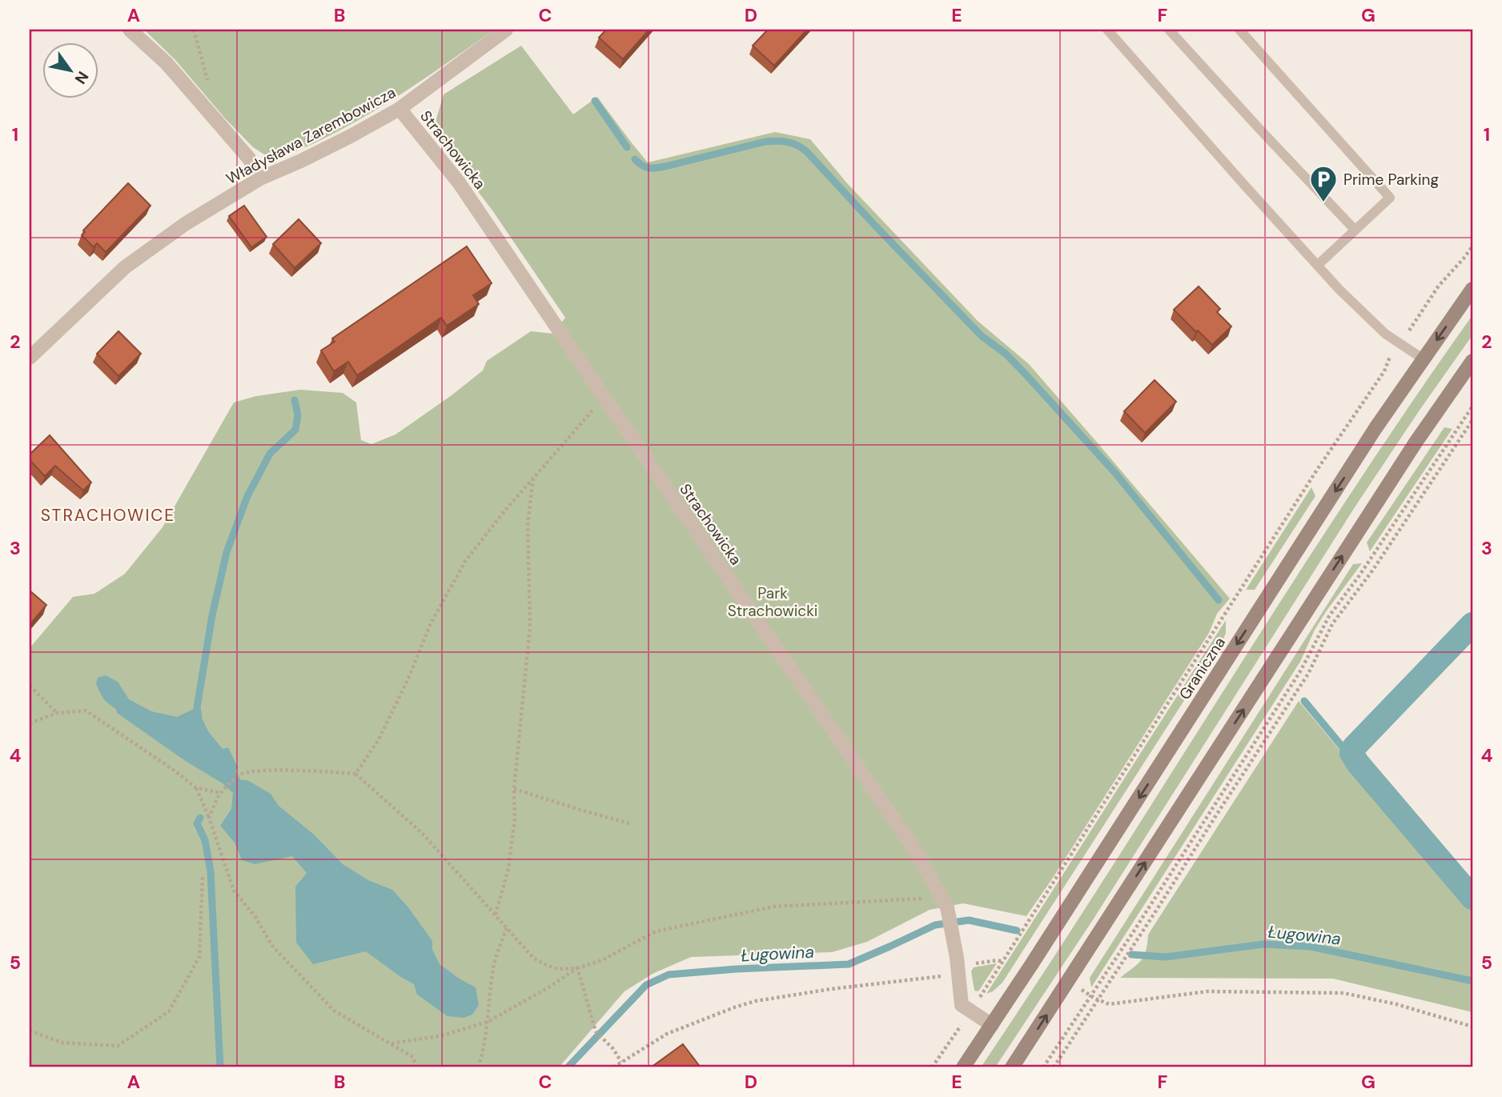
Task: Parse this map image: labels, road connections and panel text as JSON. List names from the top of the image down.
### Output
{
  "streets": {
    "main road": ["Graniczna"],
    "street": ["Władysława Zarembowicza", "Strachowicka"]
  },
  "crossings": [
    ["Władysława Zarembowicza", "Strachowicka"]
  ],
  "districts": ["STRACHOWICE"],
  "water": ["Ługowina"],
  "parks": ["Park Strachowicki"],
  "places": {
    "parking": ["Prime Parking"]
  },
  "north": "bottom right",
  "grid": {
    "columns": [
      "A",
      "B",
      "C",
      "D",
      "E",
      "F",
      "G"
    ],
    "rows": [
      "1",
      "2",
      "3",
      "4",
      "5"
    ]
  }
}
